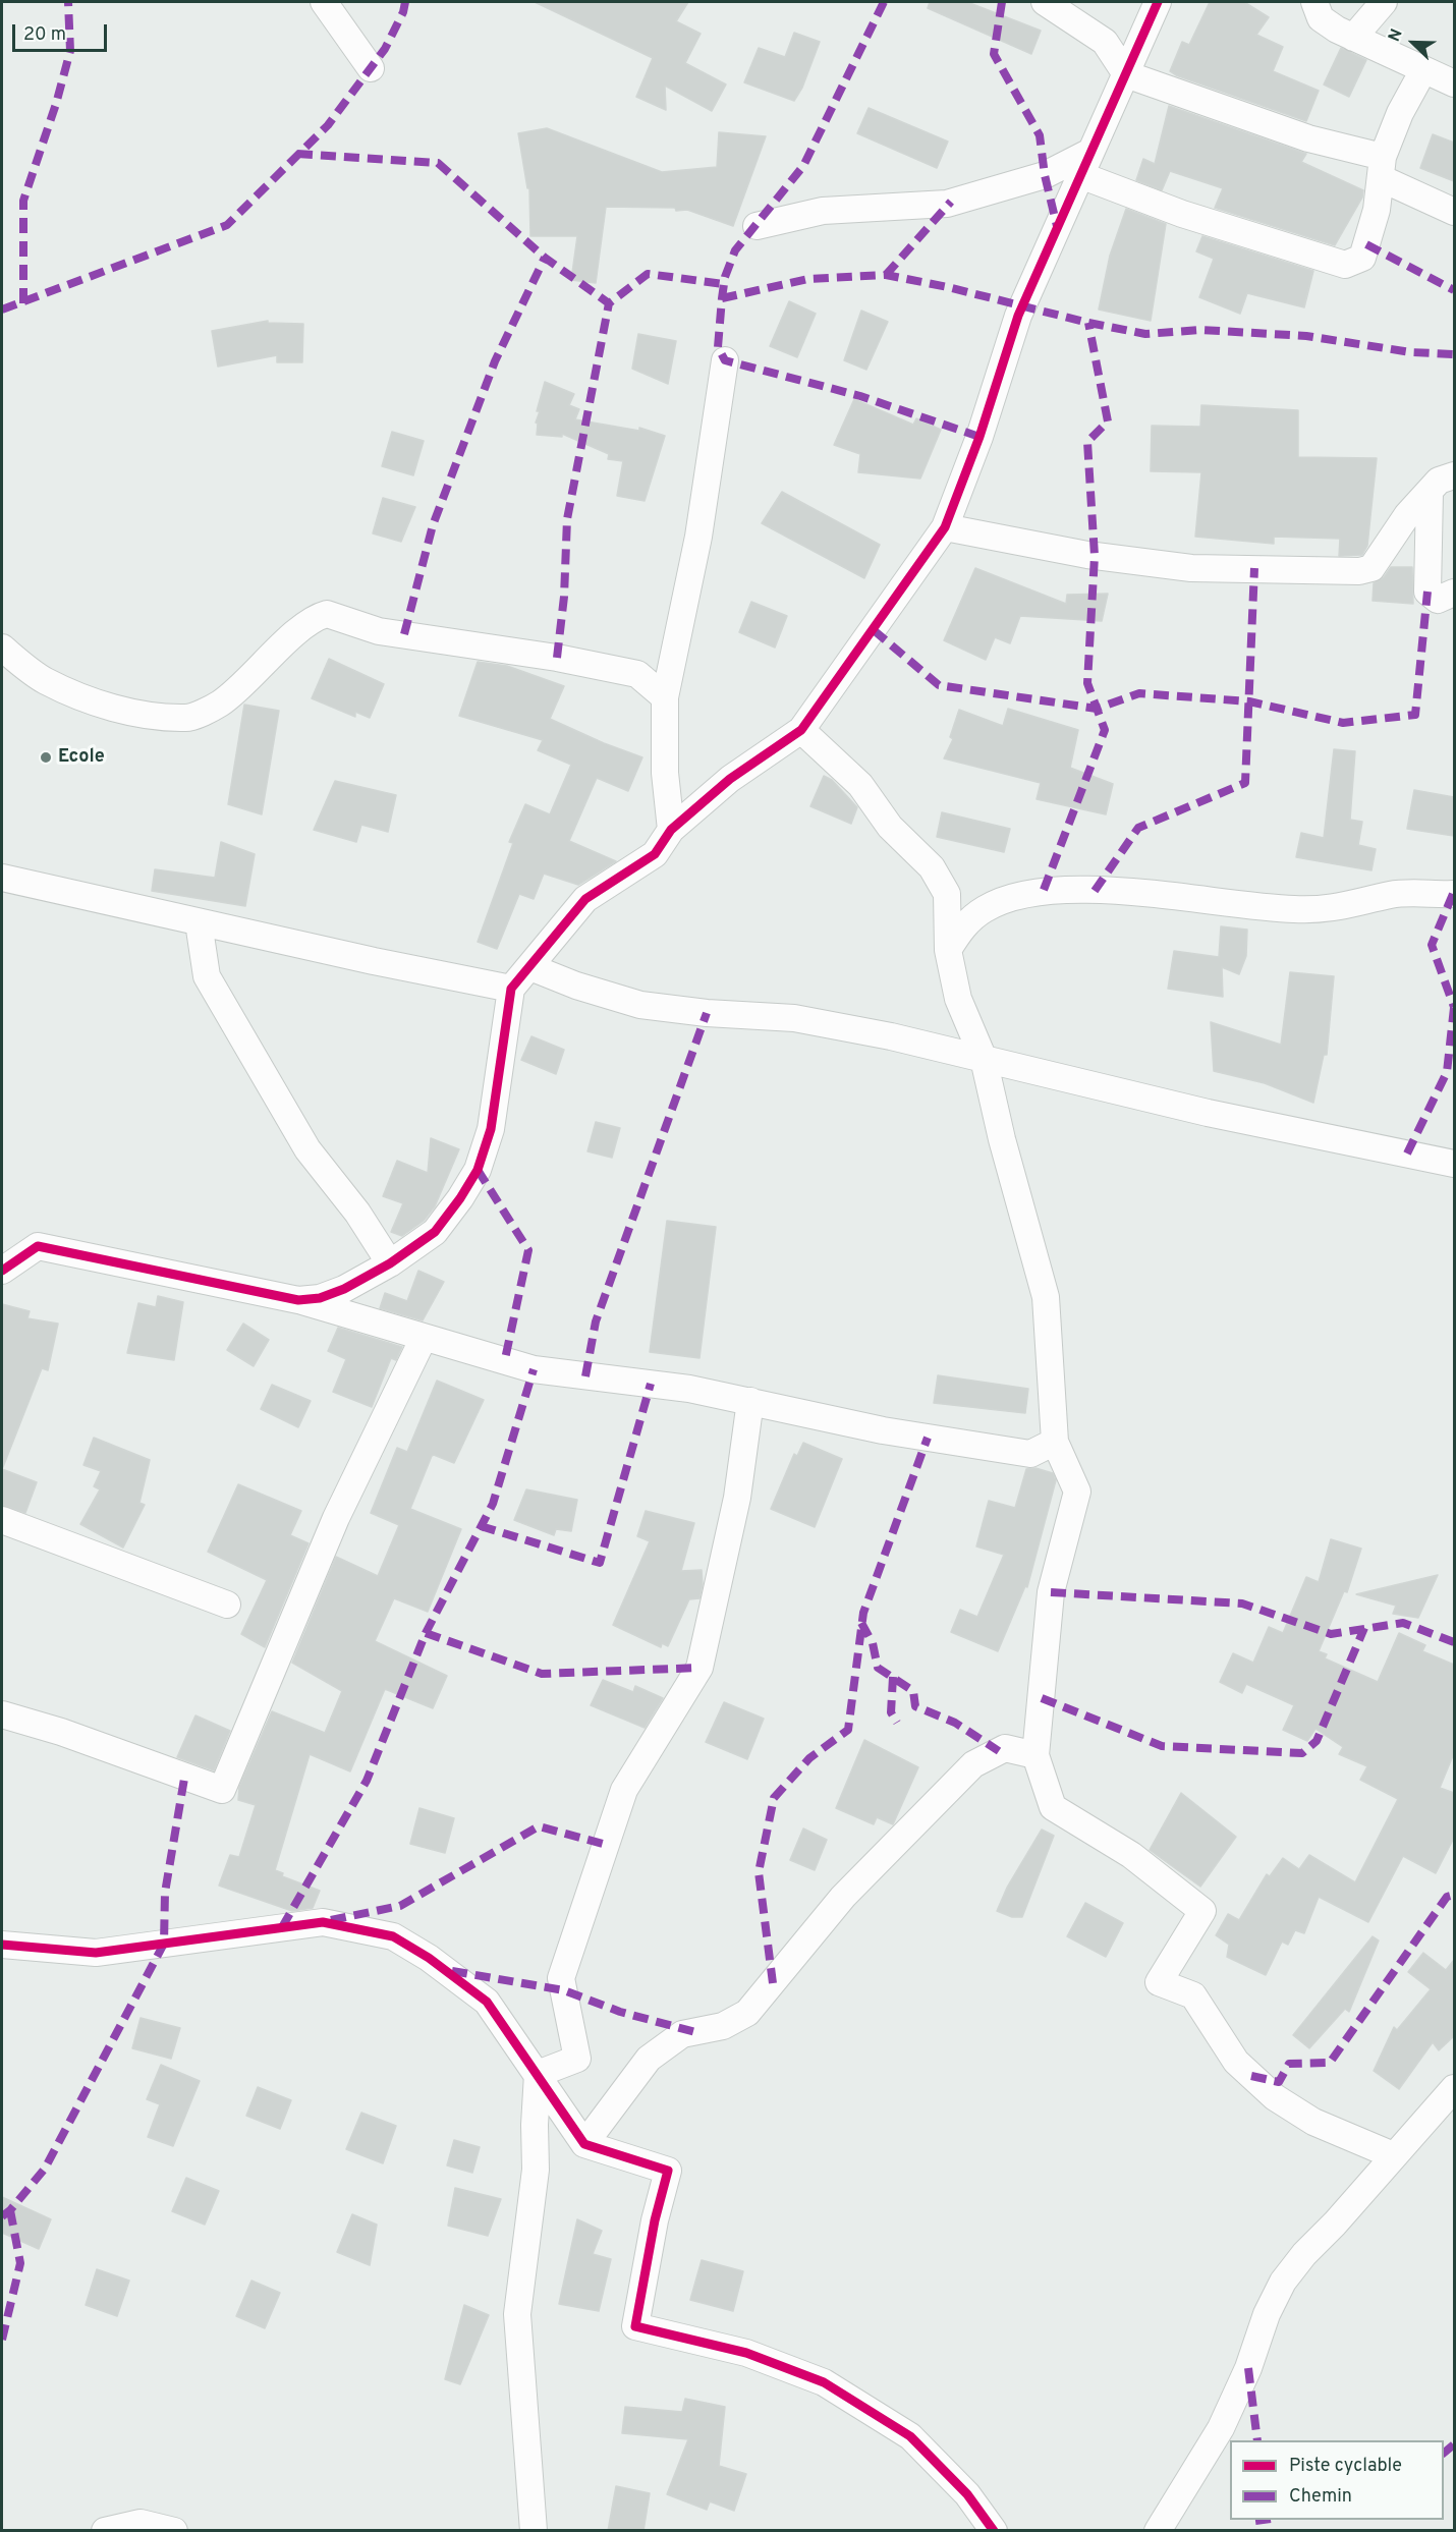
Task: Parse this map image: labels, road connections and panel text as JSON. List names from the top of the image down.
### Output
{
  "places": ["Ecole"],
  "legend": ["Piste cyclable", "Chemin"],
  "scale_bar": "20 m",
  "north": "top left"
}
